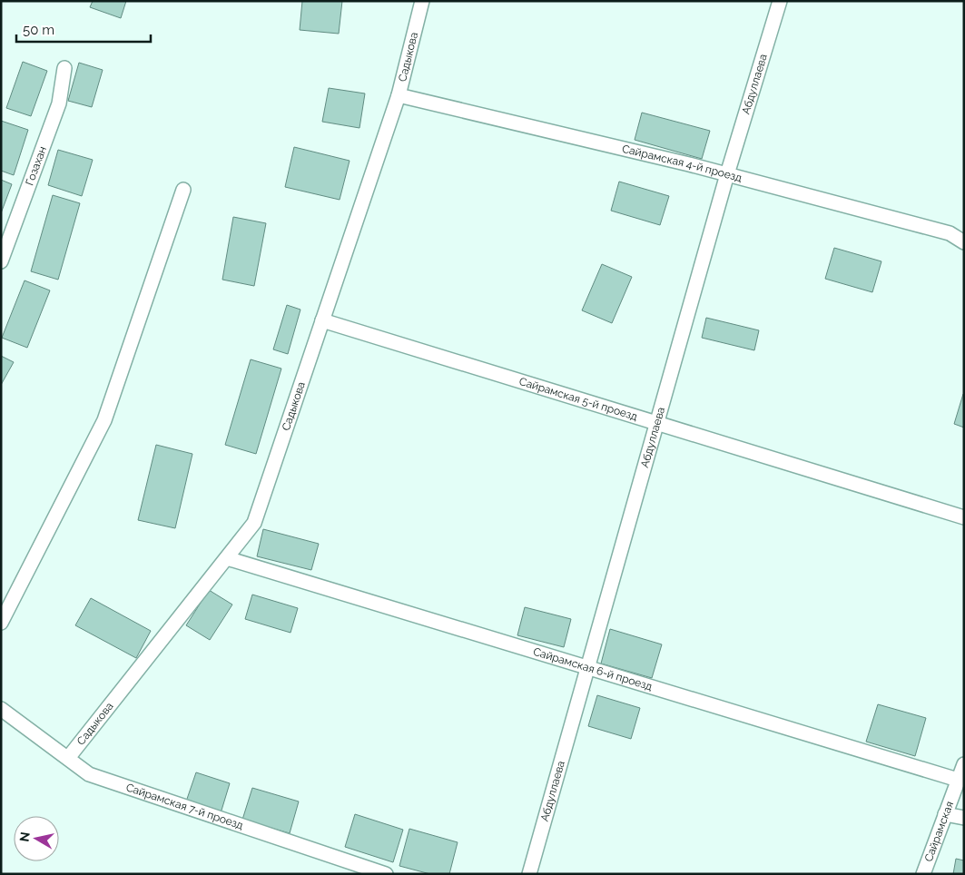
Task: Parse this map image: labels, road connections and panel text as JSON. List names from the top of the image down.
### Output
{
  "streets": {
    "street": [
      "Садыкова",
      "Абдуллаева",
      "Сайрамская 4-й проезд",
      "Гозахан",
      "Сайрамская 5-й проезд",
      "Сайрамская 6-й проезд",
      "Сайрамская 7-й проезд",
      "Сайрамская"
    ]
  },
  "crossings": [
    ["Садыкова", "Сайрамская 4-й проезд"],
    ["Садыкова", "Сайрамская 5-й проезд"],
    ["Садыкова", "Сайрамская 6-й проезд"],
    ["Садыкова", "Сайрамская 7-й проезд"],
    ["Абдуллаева", "Сайрамская 4-й проезд"],
    ["Абдуллаева", "Сайрамская 5-й проезд"],
    ["Абдуллаева", "Сайрамская 6-й проезд"],
    ["Сайрамская 6-й проезд", "Сайрамская"]
  ],
  "scale_bar": "50 m",
  "north": "left"
}
